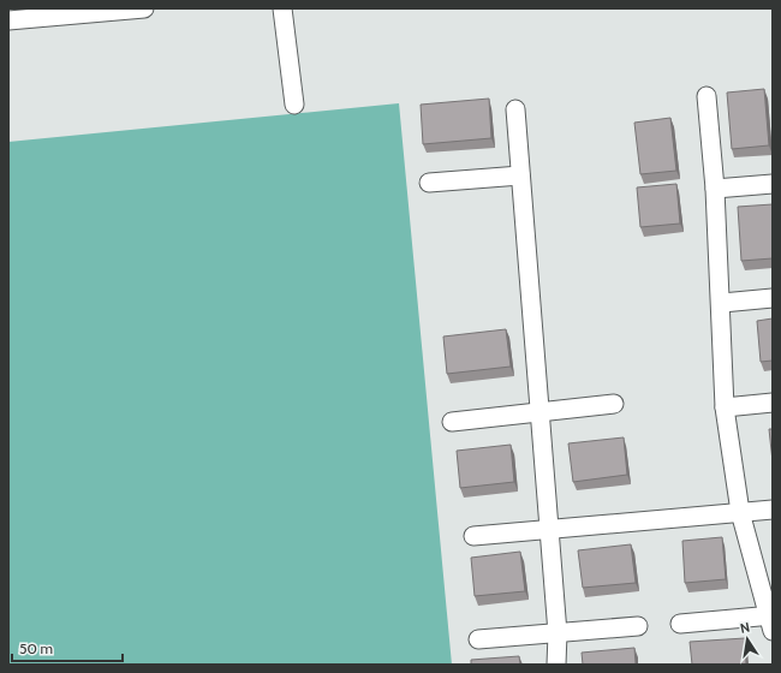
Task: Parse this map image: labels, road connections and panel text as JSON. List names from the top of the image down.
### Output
{
  "scale_bar": "50 m",
  "north": "top"
}
